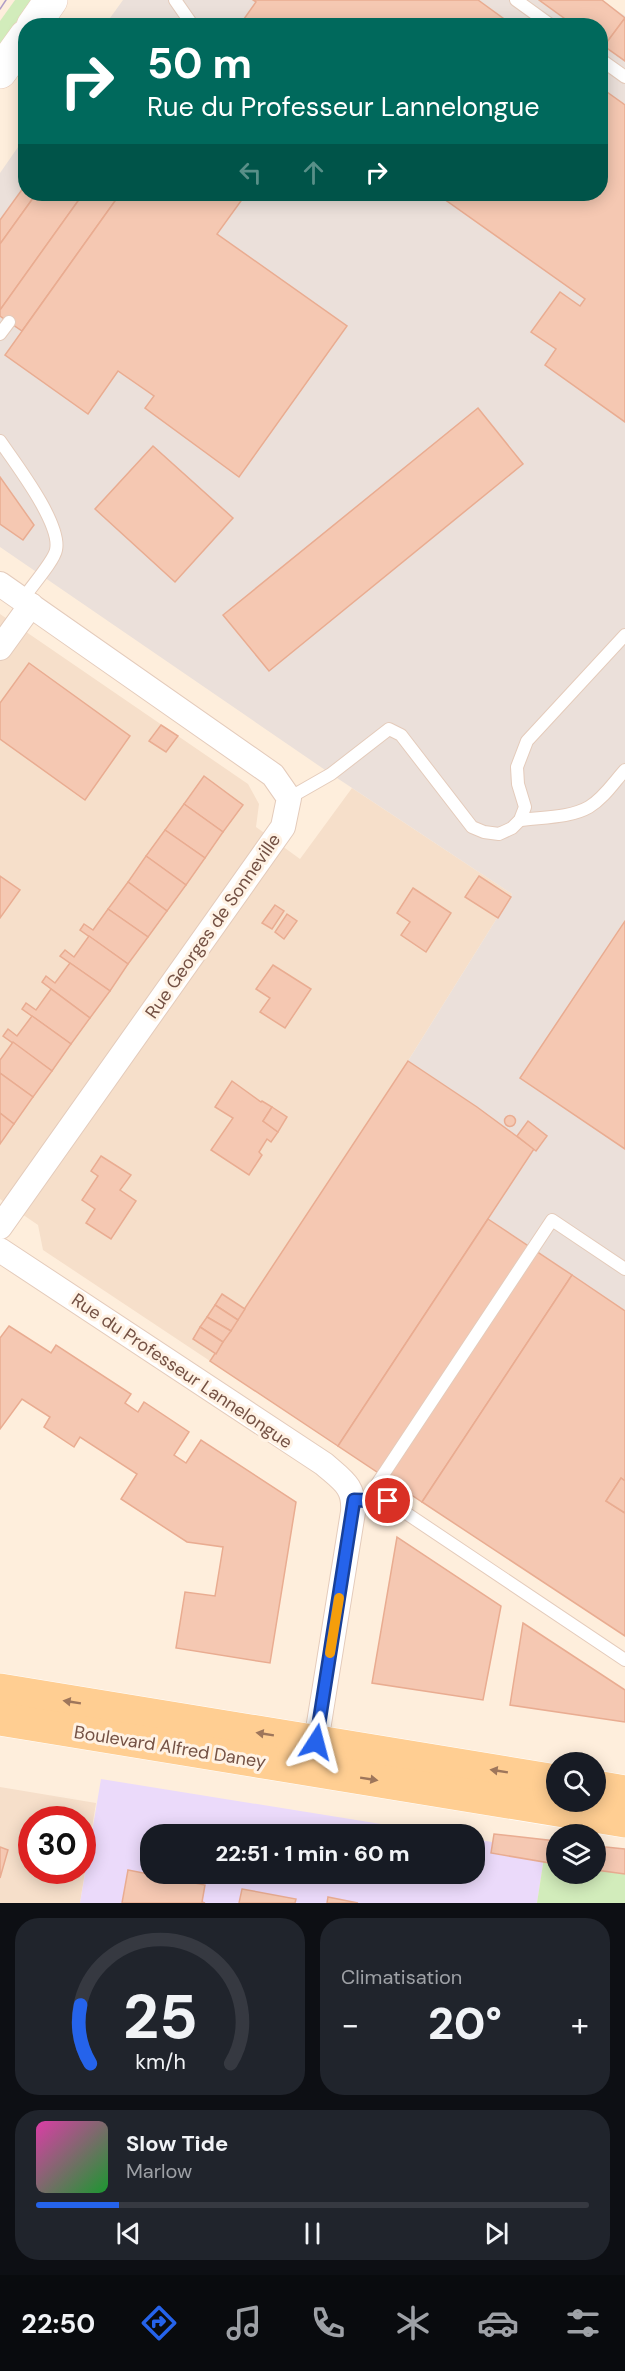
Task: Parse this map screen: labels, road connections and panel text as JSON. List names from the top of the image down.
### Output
{
  "streets": {
    "main road": ["Boulevard Alfred Daney"],
    "street": ["Rue Georges de Sonneville", "Rue du Professeur Lannelongue"]
  },
  "page": {
    "turn": ["50 m", "Rue du Professeur Lannelongue"],
    "limit": "30",
    "trip": "22:51 · 1 min · 60 m",
    "tile": "Climatisation",
    "heat": ["−", "20°", "+"],
    "song": ["Slow Tide", "Marlow"],
    "tabs": "22:50",
    "gauge": ["25", "km/h"]
  }
}
